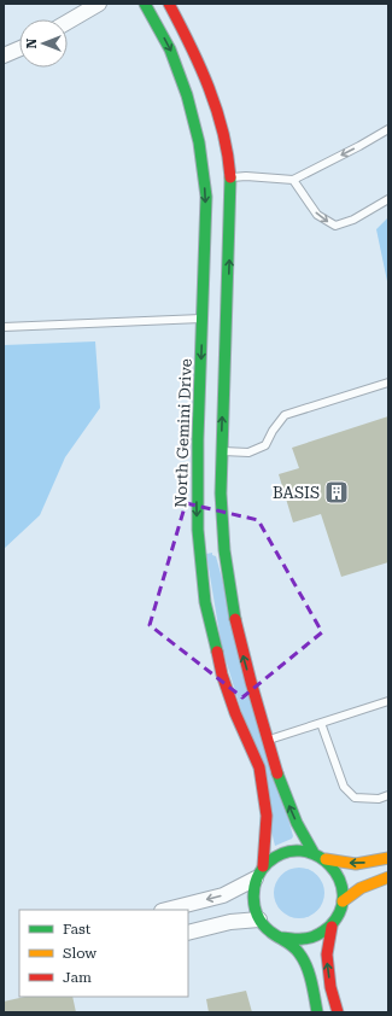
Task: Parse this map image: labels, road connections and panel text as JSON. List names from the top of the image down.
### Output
{
  "streets": {
    "street": ["North Gemini Drive"]
  },
  "places": {
    "building": ["BASIS"]
  },
  "legend": ["Fast", "Slow", "Jam"],
  "north": "left"
}
